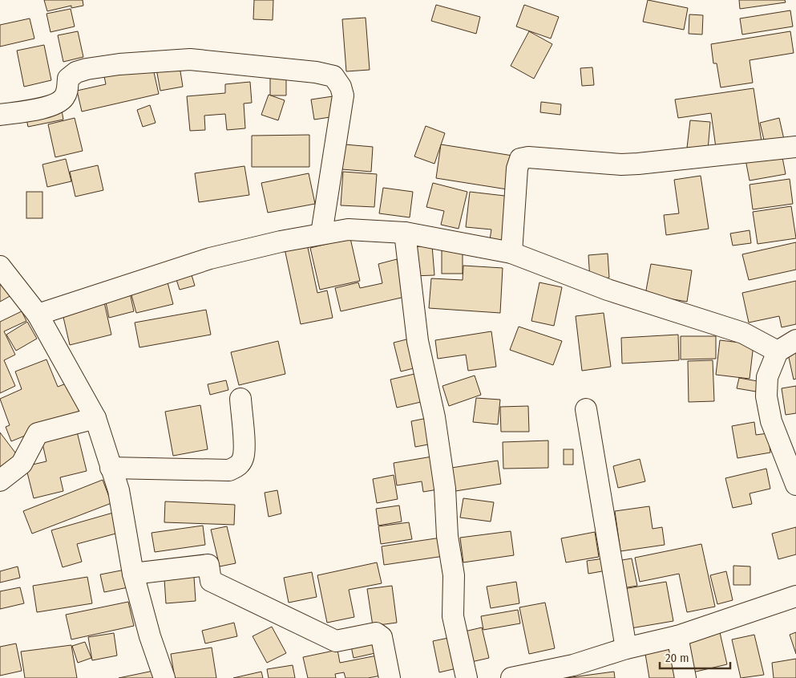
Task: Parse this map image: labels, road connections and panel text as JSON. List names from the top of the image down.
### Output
{
  "scale_bar": "20 m"
}
